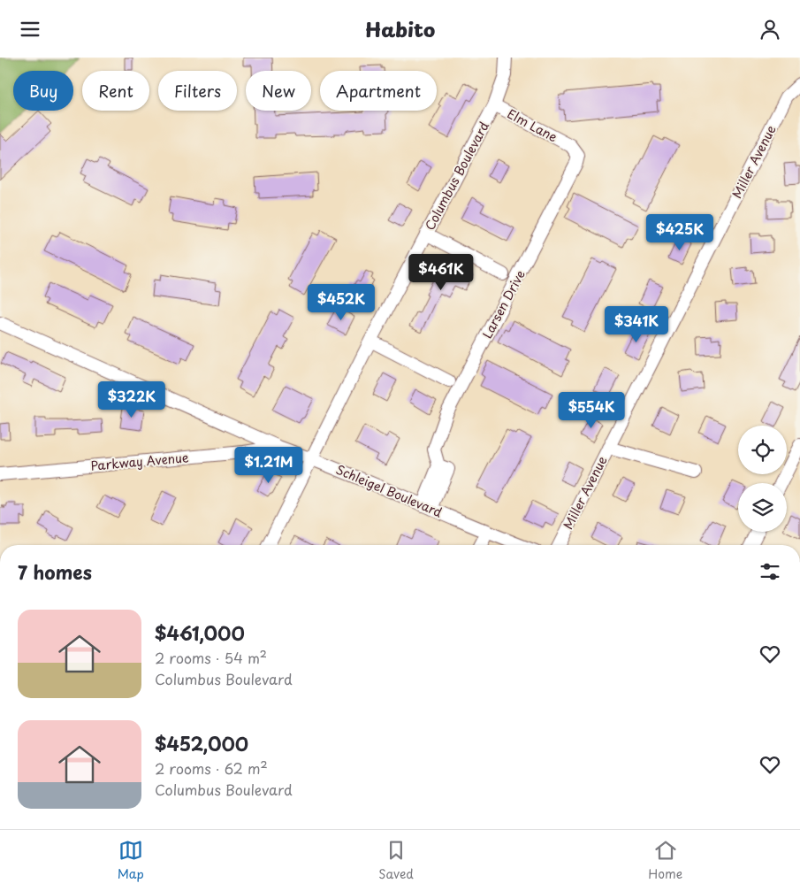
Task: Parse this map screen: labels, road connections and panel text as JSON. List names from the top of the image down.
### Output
{
  "streets": {
    "street": [
      "Elm Lane",
      "Miller Avenue",
      "Columbus Boulevard",
      "Larsen Drive",
      "Parkway Avenue",
      "Schleigel Boulevard"
    ]
  },
  "crossings": [
    ["Elm Lane", "Columbus Boulevard"],
    ["Elm Lane", "Larsen Drive"],
    ["Columbus Boulevard", "Schleigel Boulevard"],
    ["Larsen Drive", "Schleigel Boulevard"],
    ["Parkway Avenue", "Schleigel Boulevard"]
  ],
  "page": {
    "header": "Habito",
    "chip": [
      "Buy",
      "Rent",
      "Filters",
      "New",
      "Apartment"
    ],
    "price": [
      "$425K",
      "$461K",
      "$452K",
      "$341K",
      "$322K",
      "$554K",
      "$1.21M"
    ],
    "heading": "7 homes",
    "list": [
      {
        "name": "$461,000",
        "note": "2 rooms · 54 m² · Columbus Boulevard"
      },
      {
        "name": "$452,000",
        "note": "2 rooms · 62 m² · Columbus Boulevard"
      }
    ],
    "tabs": ["Map", "Saved", "Home"]
  }
}
